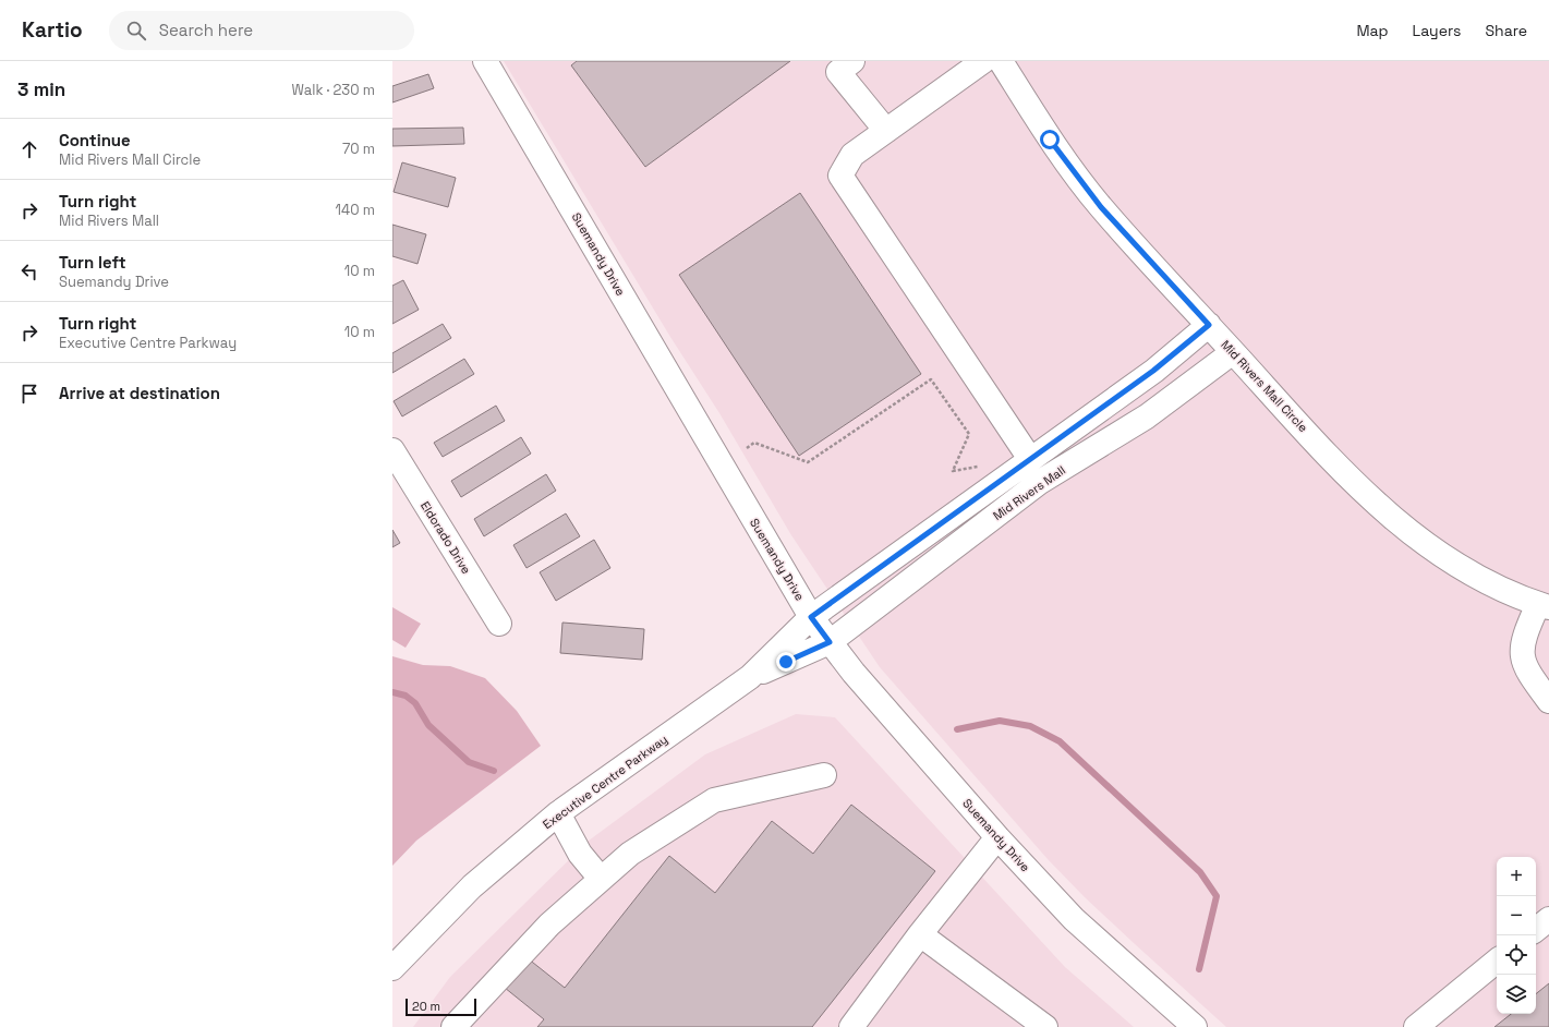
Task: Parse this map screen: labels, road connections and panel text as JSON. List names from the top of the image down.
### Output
{
  "streets": {
    "street": [
      "Suemandy Drive",
      "Mid Rivers Mall Circle",
      "Mid Rivers Mall",
      "Eldorado Drive",
      "Executive Centre Parkway"
    ]
  },
  "crossings": [
    ["Suemandy Drive", "Mid Rivers Mall"],
    ["Suemandy Drive", "Executive Centre Parkway"],
    ["Mid Rivers Mall Circle", "Mid Rivers Mall"],
    ["Mid Rivers Mall", "Executive Centre Parkway"]
  ],
  "scale_bar": "20 m",
  "page": {
    "header": "Kartio",
    "search": "Search here",
    "nav": ["Map", "Layers", "Share"],
    "heading": ["3 min", "Walk · 230 m"],
    "list": [
      ["Continue", "Mid Rivers Mall Circle", "70 m"],
      ["Turn right", "Mid Rivers Mall", "140 m"],
      ["Turn left", "Suemandy Drive", "10 m"],
      ["Turn right", "Executive Centre Parkway", "10 m"],
      "Arrive at destination"
    ],
    "map_buttons": ["+", "−"],
    "scale": "20 m"
  }
}
